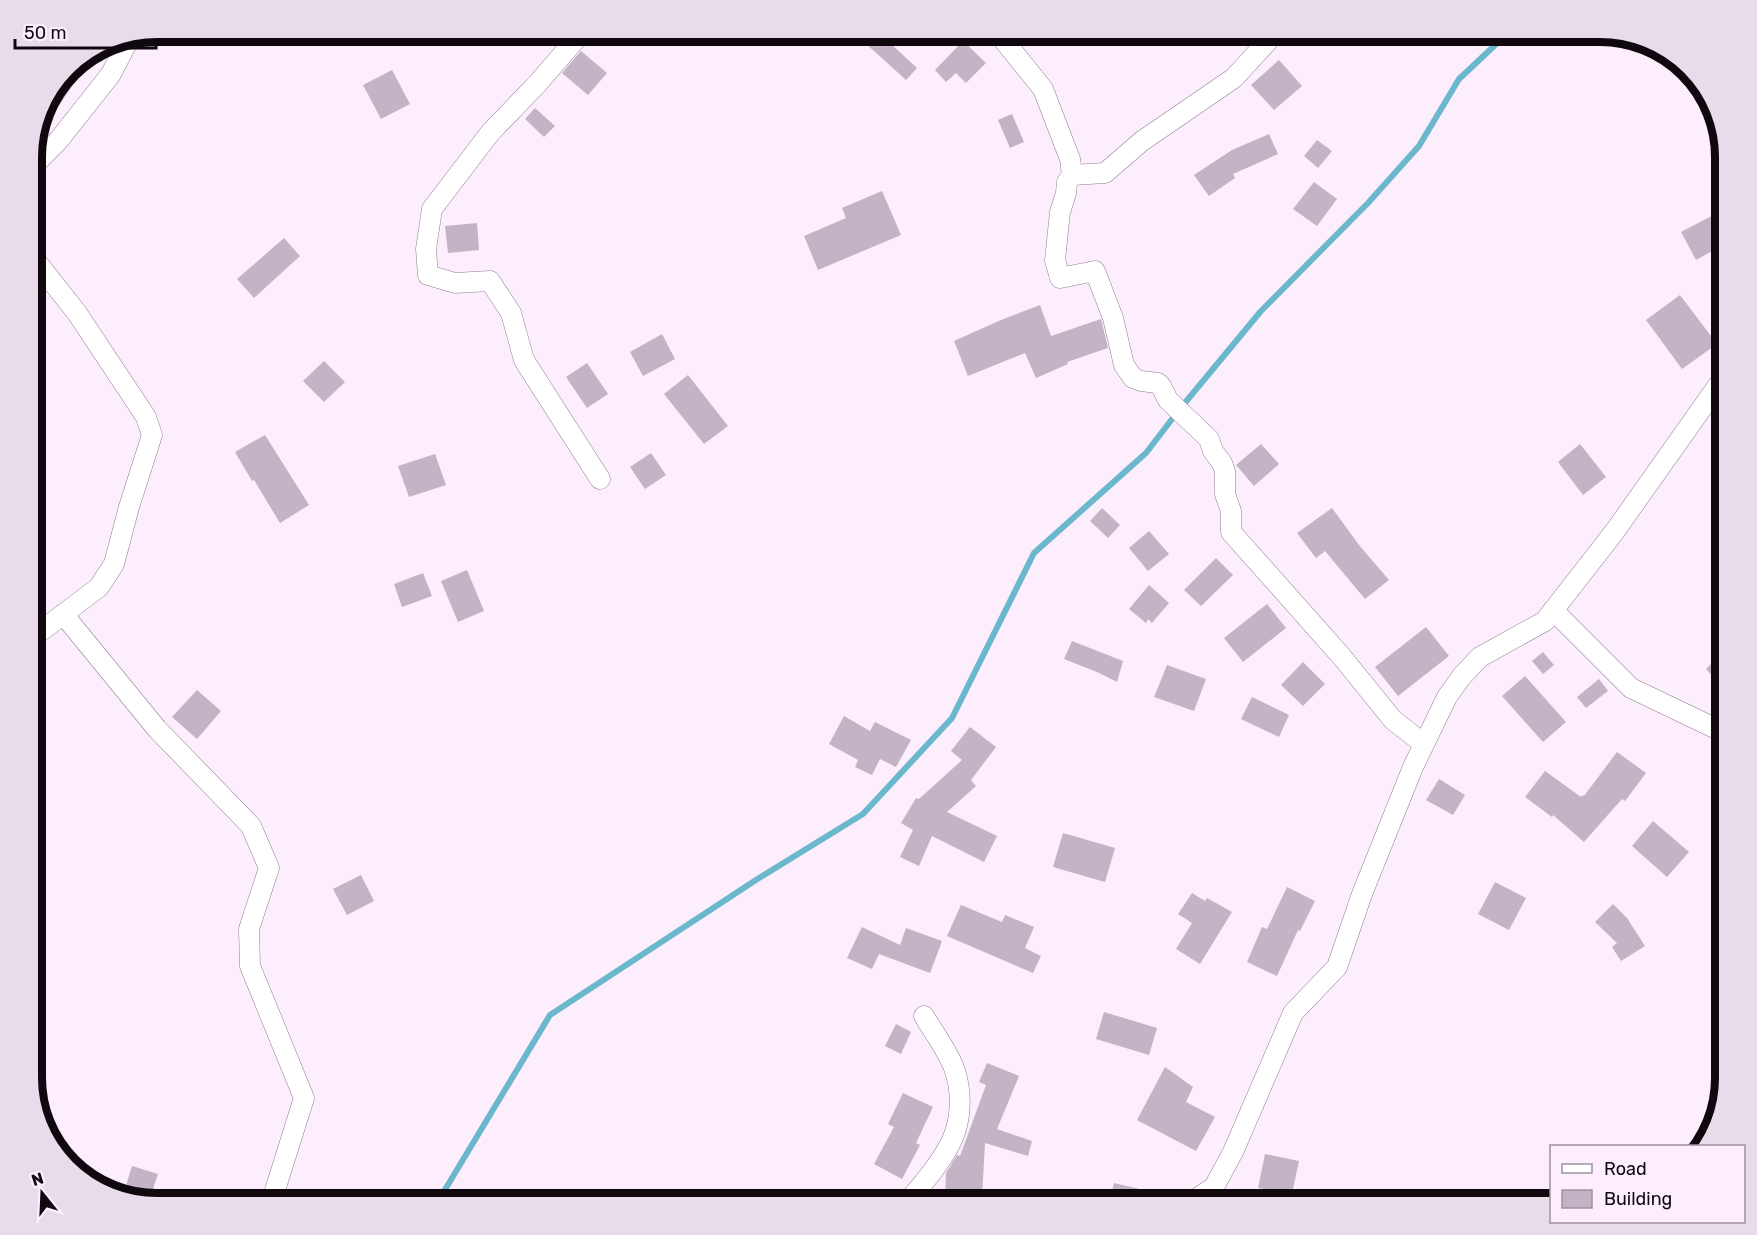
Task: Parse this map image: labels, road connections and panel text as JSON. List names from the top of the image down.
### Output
{
  "legend": ["Road", "Building"],
  "scale_bar": "50 m",
  "north": "top"
}
